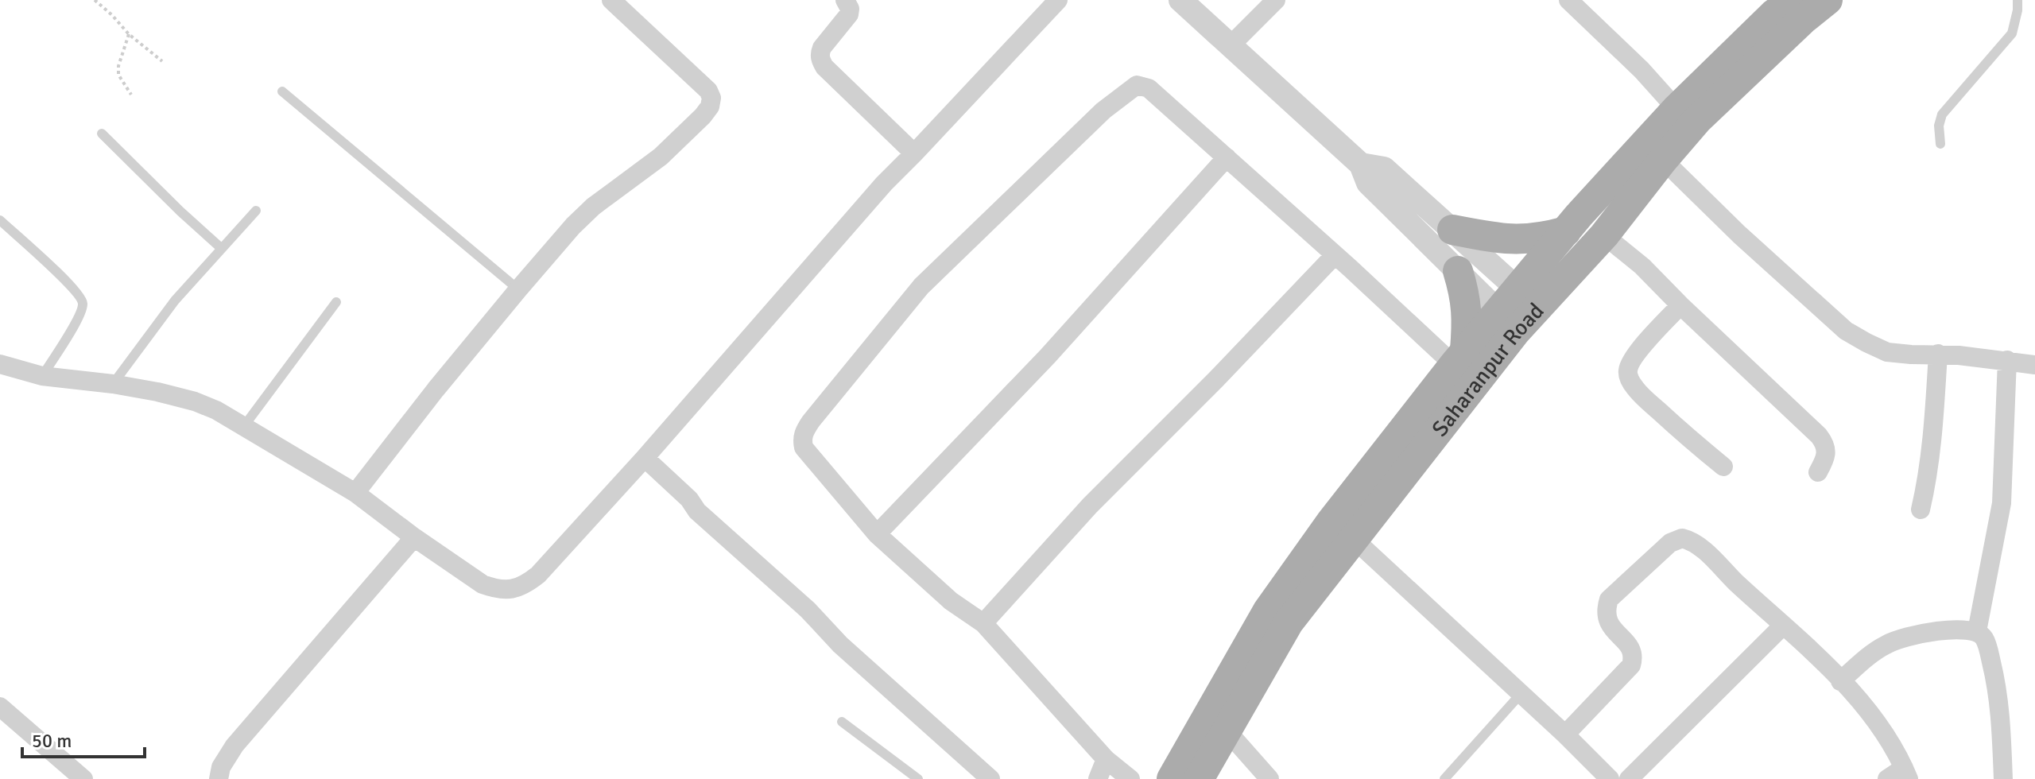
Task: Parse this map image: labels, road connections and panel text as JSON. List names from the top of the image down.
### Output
{
  "streets": {
    "main road": ["Saharanpur Road"]
  },
  "scale_bar": "50 m"
}
